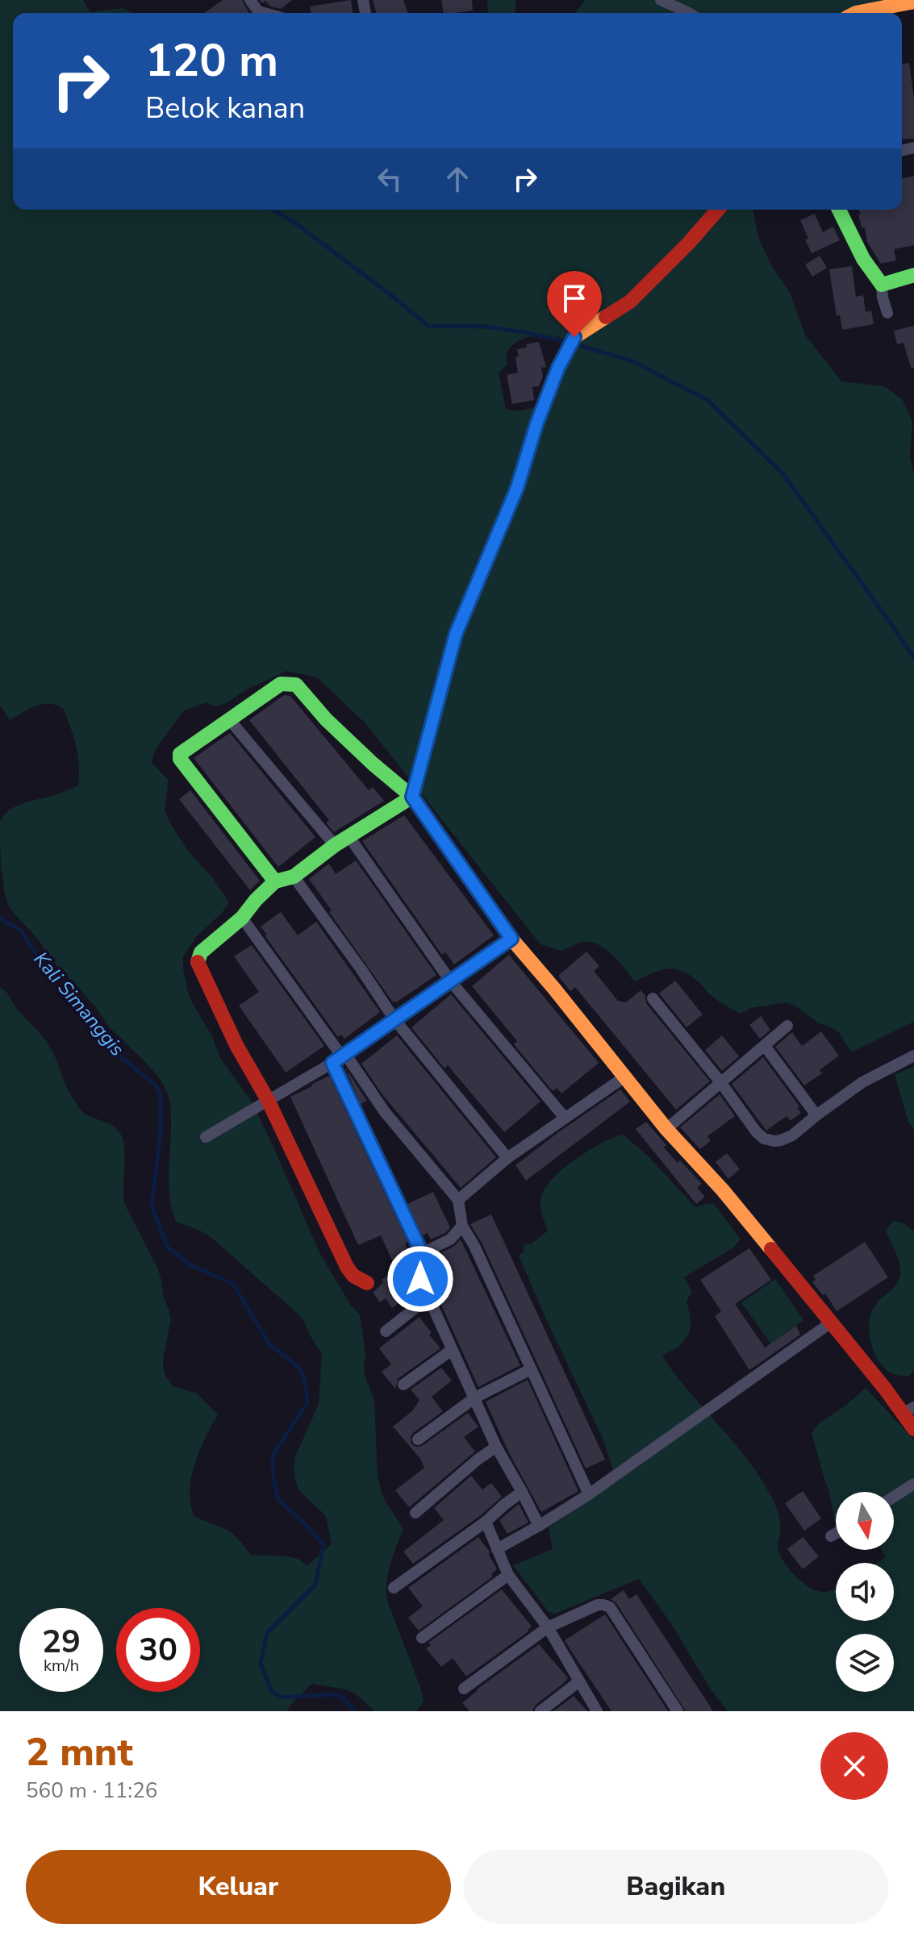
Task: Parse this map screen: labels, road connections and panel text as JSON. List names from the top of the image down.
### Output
{
  "water": ["Kali Simanggis"],
  "north": "bottom",
  "page": {
    "turn": ["120 m", "Belok kanan"],
    "speed": "29 km/h",
    "limit": "30",
    "heading": ["2 mnt", "560 m · 11:26"],
    "buttons": ["Keluar", "Bagikan"]
  }
}
